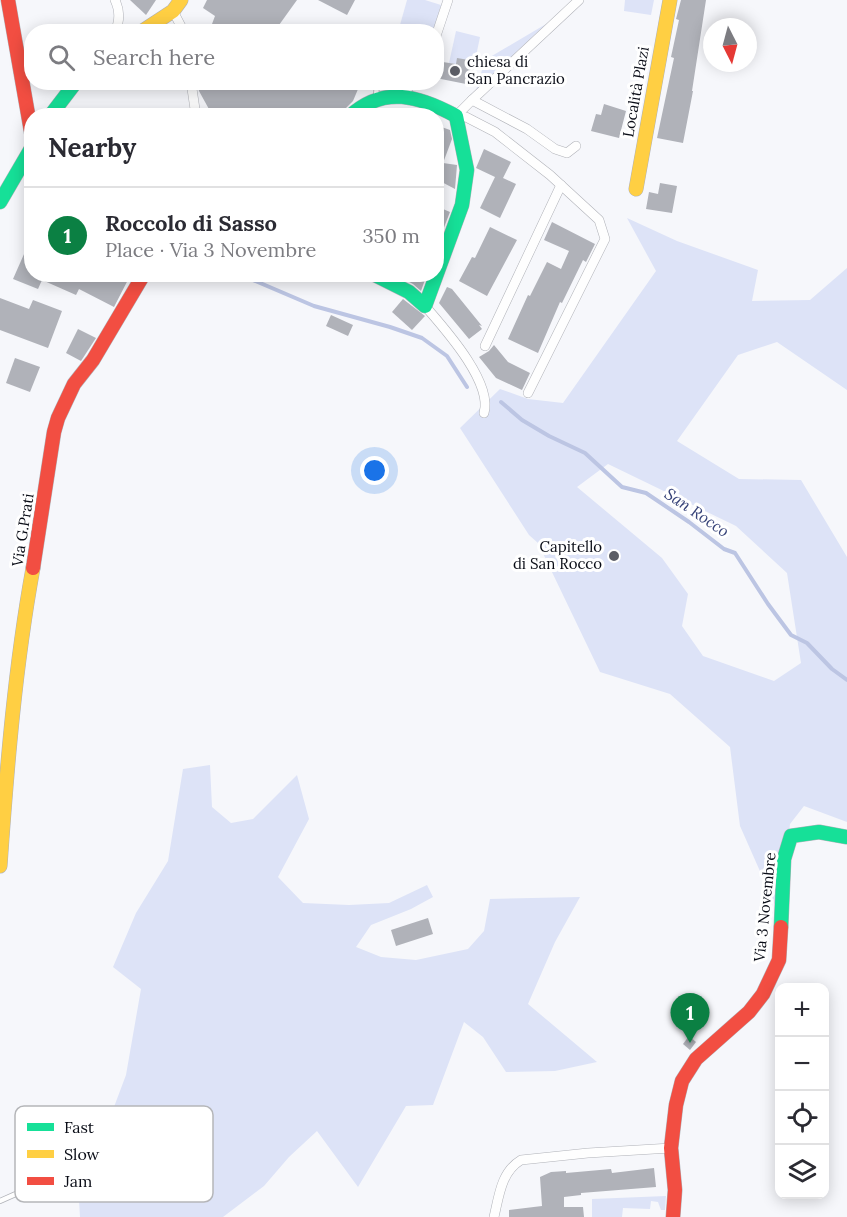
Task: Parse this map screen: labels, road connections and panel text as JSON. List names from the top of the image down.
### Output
{
  "streets": {
    "street": ["Località Plazi", "Via G.Prati", "Via 3 Novembre"]
  },
  "water": ["San Rocco"],
  "places": ["chiesa di San Pancrazio", "Capitello di San Rocco"],
  "legend": ["Fast", "Slow", "Jam"],
  "north": "bottom",
  "page": {
    "search": "Search here",
    "heading": "Nearby",
    "list": [
      {
        "mark": "1",
        "name": "Roccolo di Sasso",
        "note": "Place · Via 3 Novembre",
        "value": "350 m"
      }
    ],
    "map_buttons": ["+", "−"],
    "pins": "1"
  }
}
